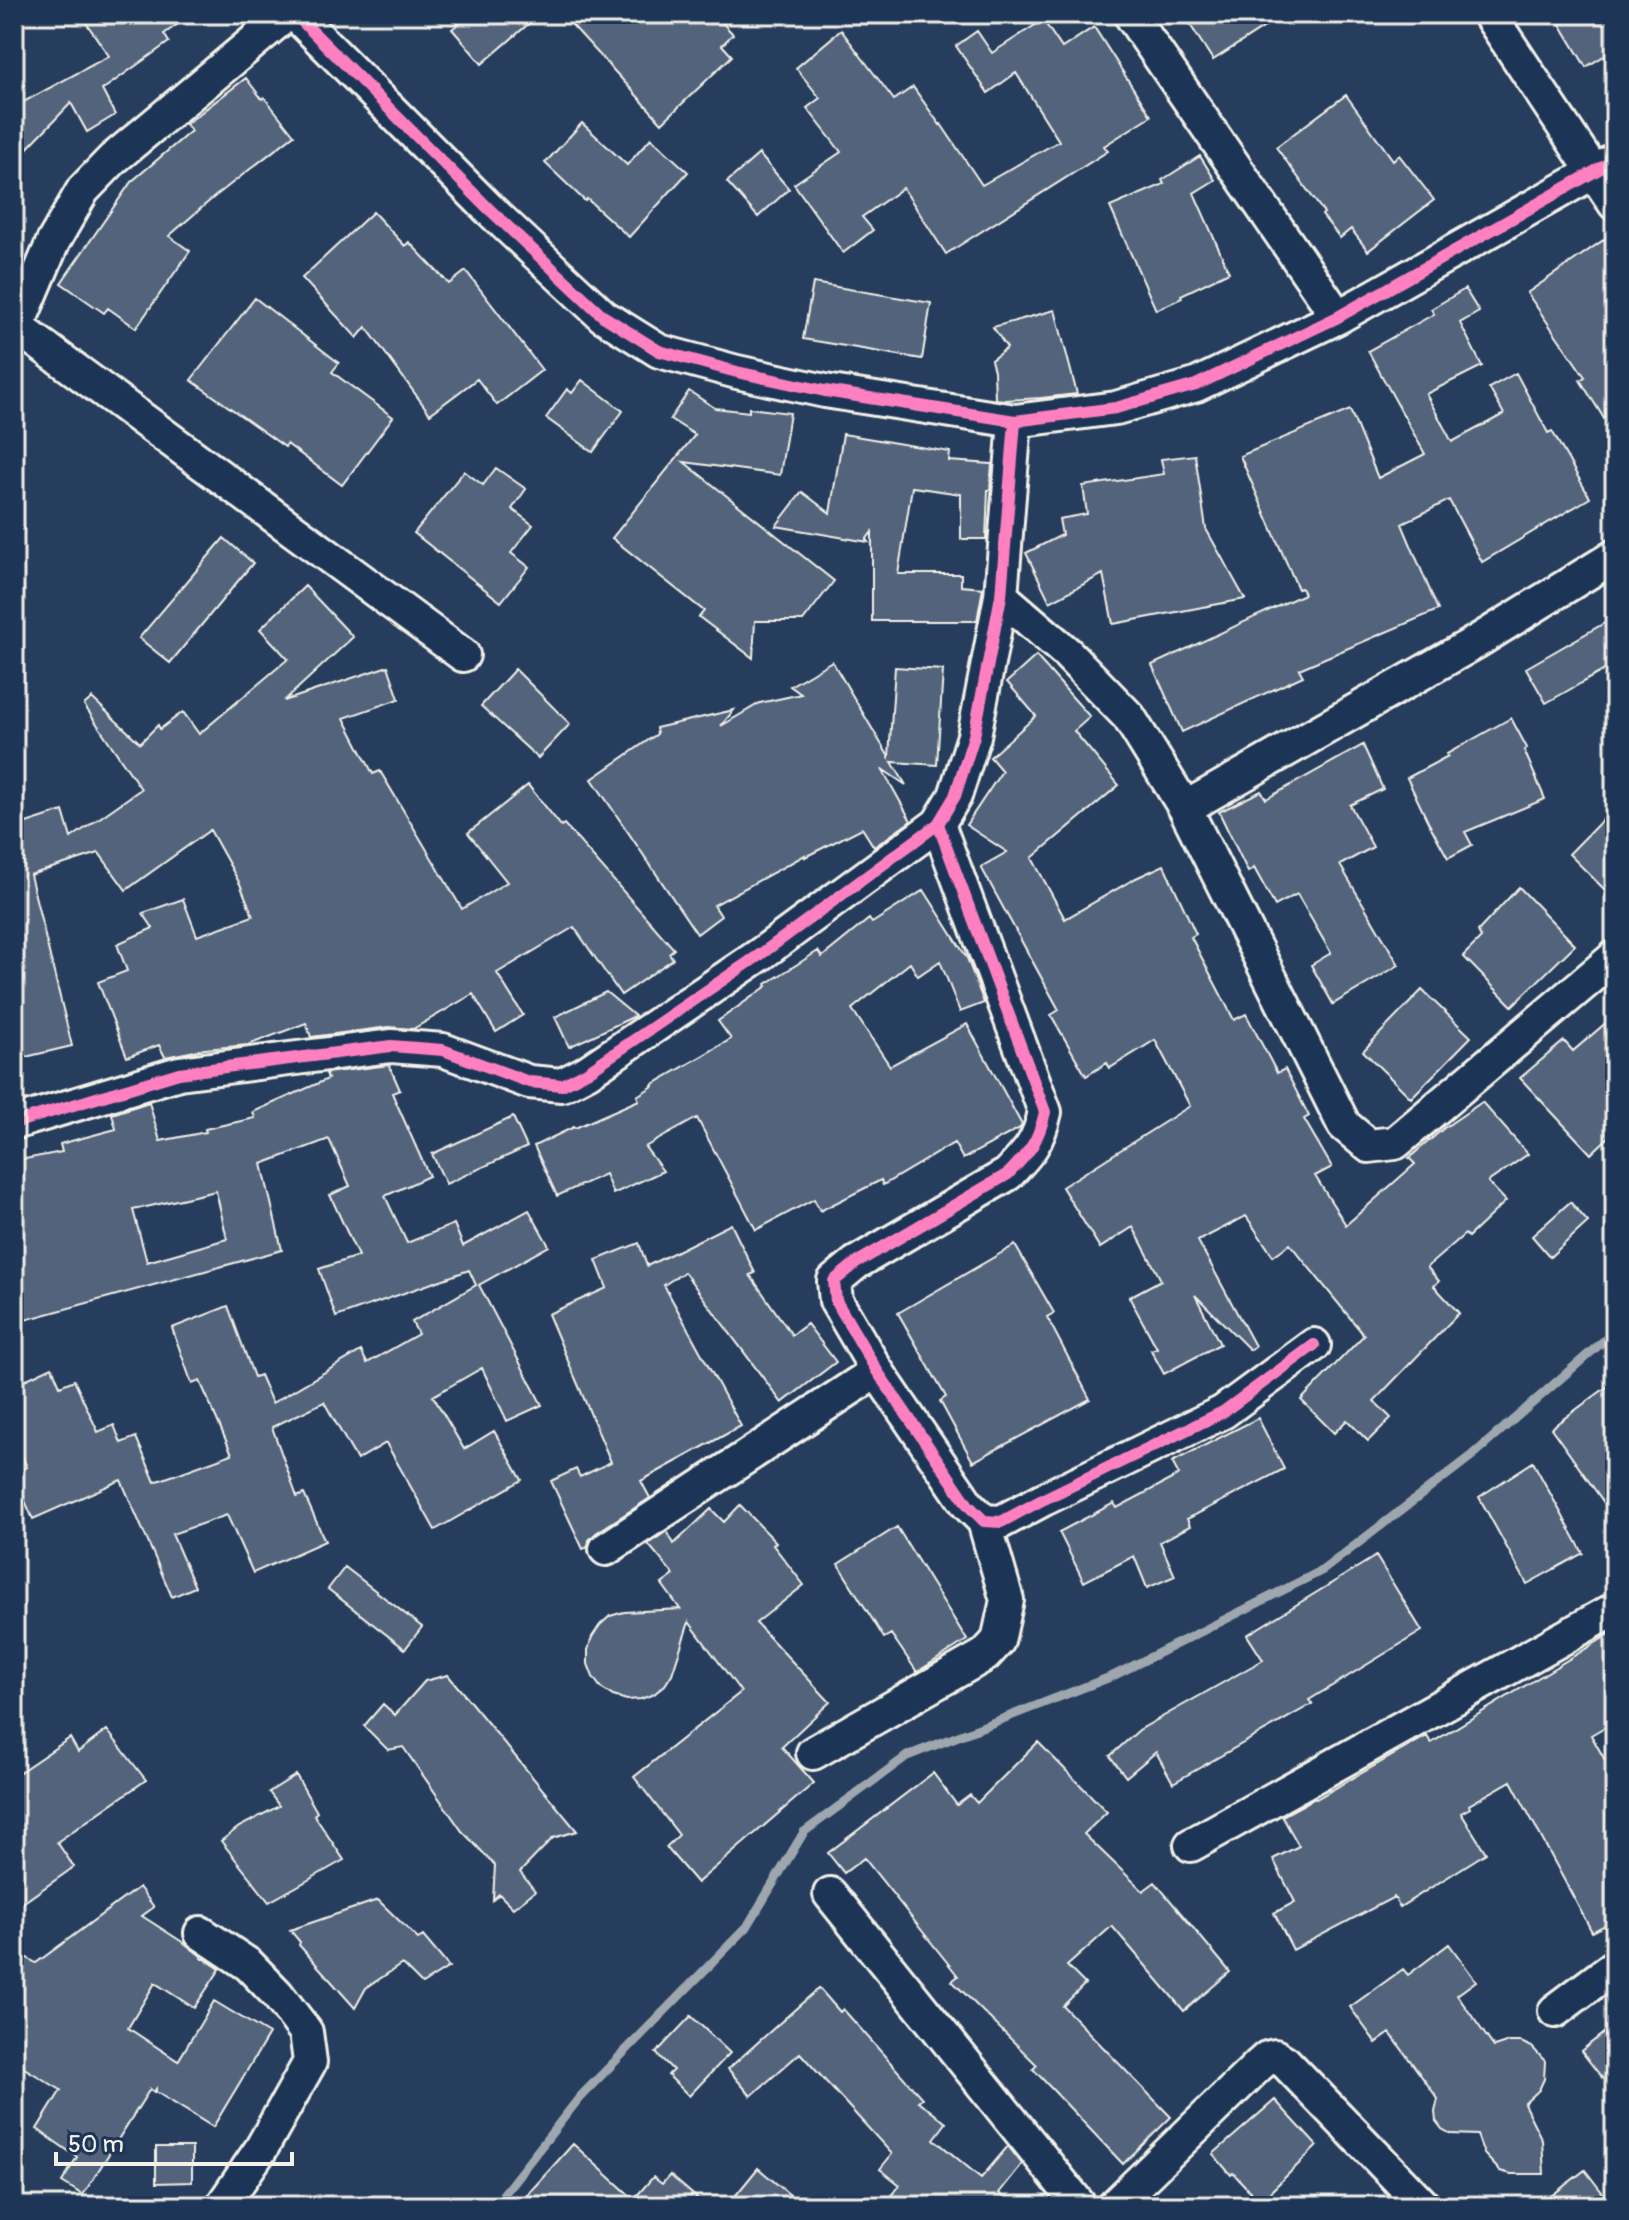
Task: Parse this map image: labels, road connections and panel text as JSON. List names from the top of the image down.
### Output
{
  "scale_bar": "50 m"
}
